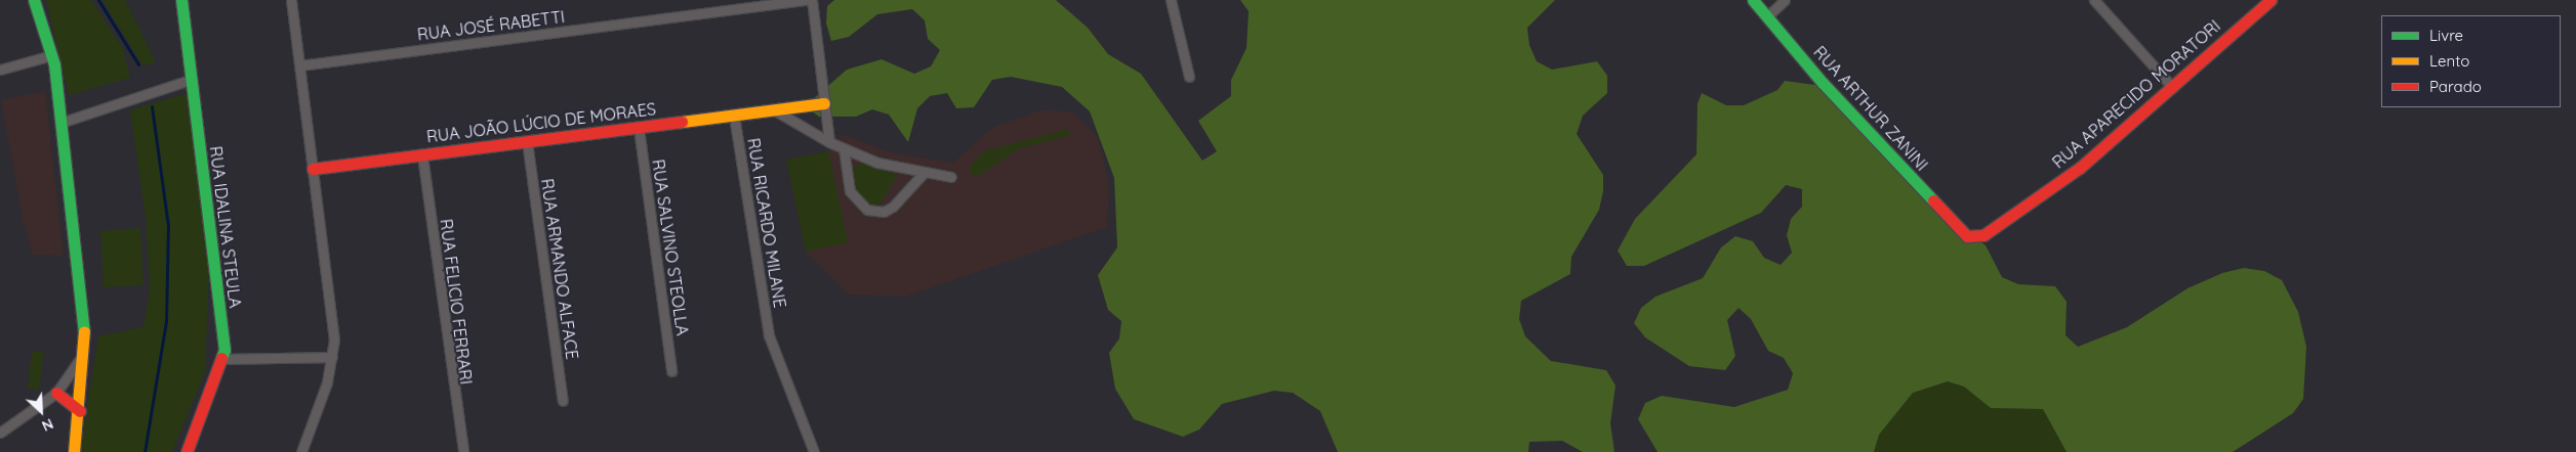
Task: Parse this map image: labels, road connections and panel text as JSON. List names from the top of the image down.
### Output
{
  "streets": {
    "street": [
      "RUA JOSÉ RABETTI",
      "RUA APARECIDO MORATORI",
      "RUA ARTHUR ZANINI",
      "RUA JOÃO LÚCIO DE MORAES",
      "RUA RICARDO MILANE",
      "RUA IDALINA STEULA",
      "RUA SALVINO STEOLLA",
      "RUA ARMANDO ALFACE",
      "RUA FELICIO FERRARI"
    ]
  },
  "crossings": [
    ["RUA APARECIDO MORATORI", "RUA ARTHUR ZANINI"],
    ["RUA JOÃO LÚCIO DE MORAES", "RUA RICARDO MILANE"],
    ["RUA JOÃO LÚCIO DE MORAES", "RUA SALVINO STEOLLA"],
    ["RUA JOÃO LÚCIO DE MORAES", "RUA ARMANDO ALFACE"],
    ["RUA JOÃO LÚCIO DE MORAES", "RUA FELICIO FERRARI"]
  ],
  "legend": ["Livre", "Lento", "Parado"],
  "north": "bottom right"
}
